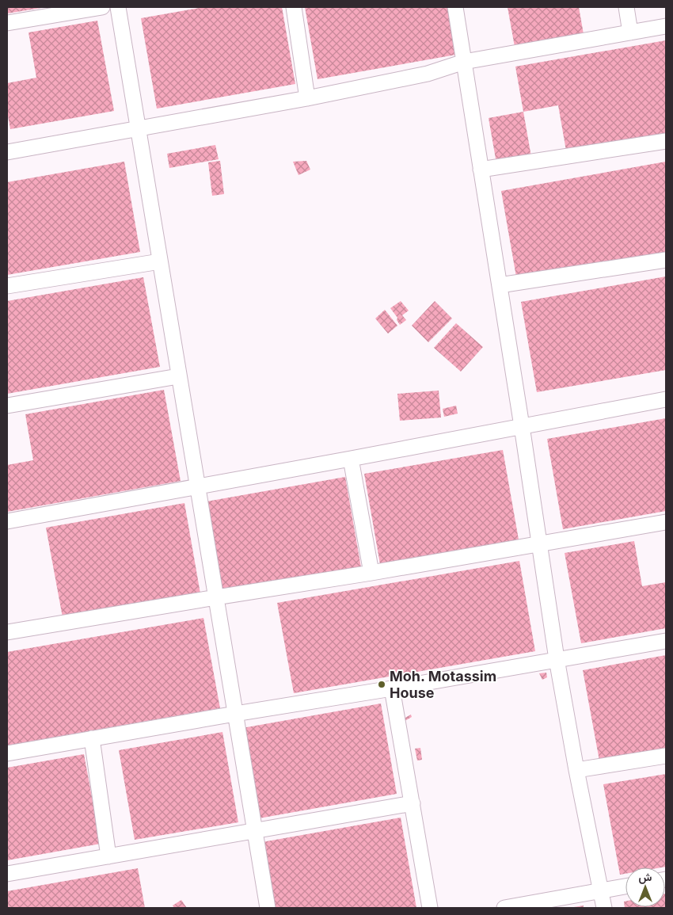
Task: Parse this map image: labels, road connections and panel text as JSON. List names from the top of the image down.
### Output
{
  "places": ["Moh. Motassim House"],
  "north": "top"
}
